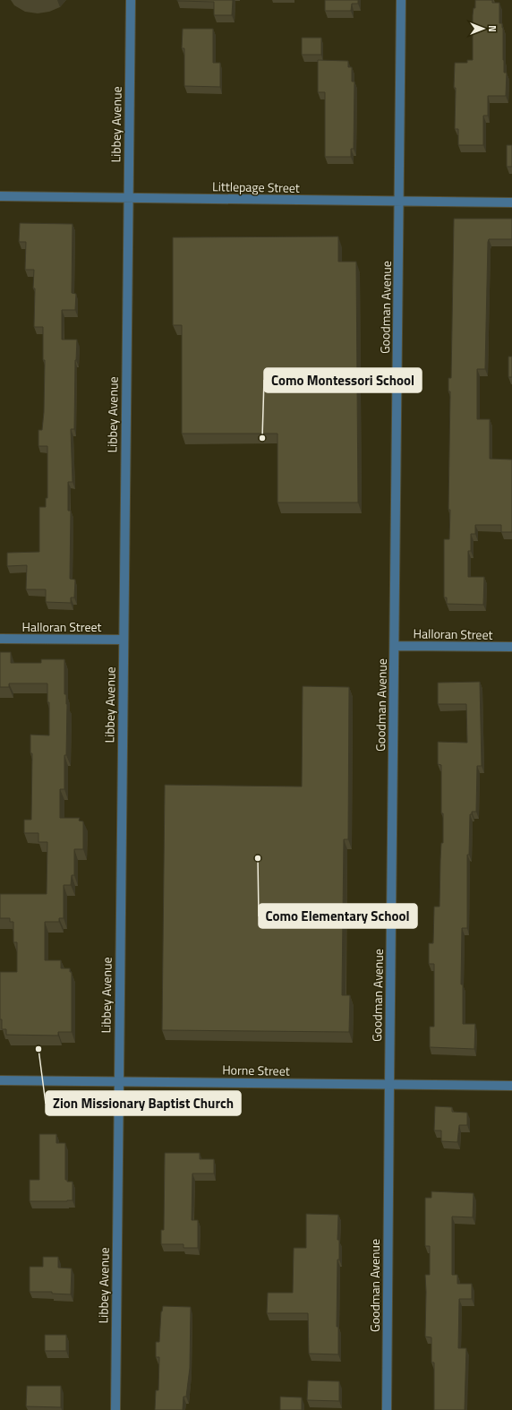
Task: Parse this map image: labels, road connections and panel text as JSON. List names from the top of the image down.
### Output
{
  "streets": {
    "street": [
      "Libbey Avenue",
      "Littlepage Street",
      "Goodman Avenue",
      "Halloran Street",
      "Horne Street"
    ]
  },
  "crossings": [
    ["Libbey Avenue", "Littlepage Street"],
    ["Libbey Avenue", "Halloran Street"],
    ["Libbey Avenue", "Horne Street"],
    ["Littlepage Street", "Goodman Avenue"],
    ["Goodman Avenue", "Halloran Street"],
    ["Goodman Avenue", "Horne Street"]
  ],
  "places": ["Como Montessori School", "Como Elementary School", "Zion Missionary Baptist Church"],
  "north": "right"
}
